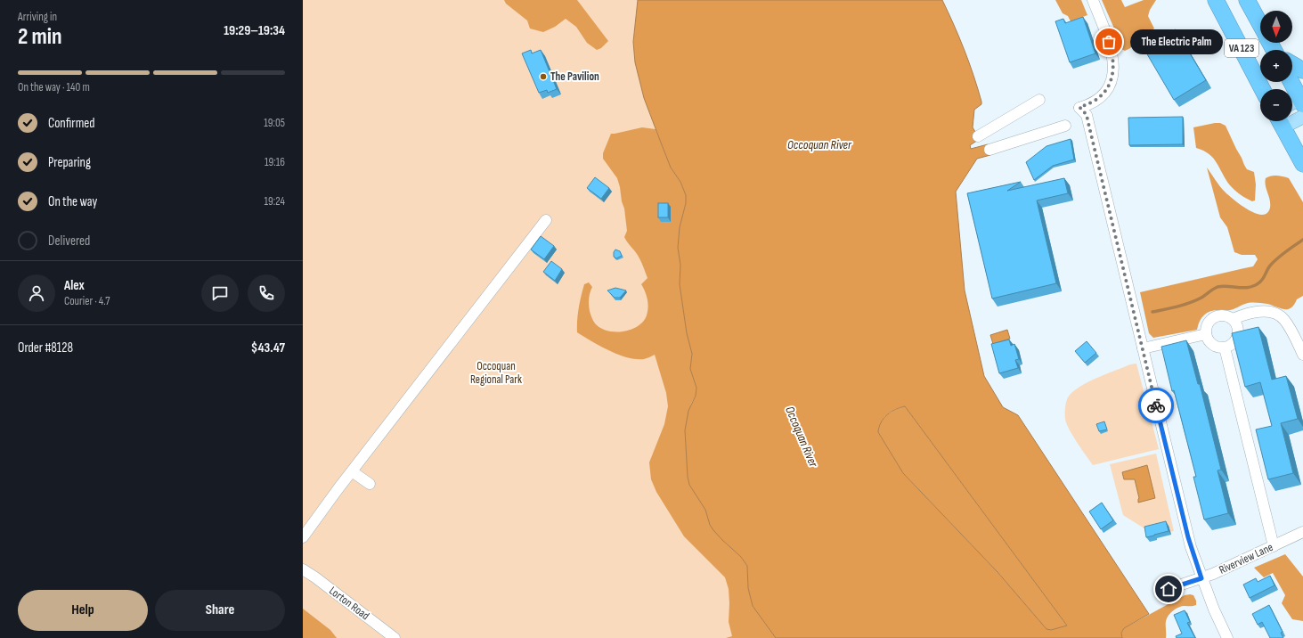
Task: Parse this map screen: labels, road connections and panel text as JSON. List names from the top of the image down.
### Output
{
  "streets": {
    "highway": ["VA 123"],
    "street": ["Riverview Lane", "Lorton Road"]
  },
  "water": ["Occoquan River"],
  "parks": ["Occoquan Regional Park"],
  "places": ["The Electric Palm", "The Pavilion"],
  "north": "bottom",
  "page": {
    "heading": ["2 min", "Arriving in", "19:29–19:34"],
    "panel": [
      "Alex",
      "Courier · 4.7",
      "Order #8128",
      "$43.47"
    ],
    "map_buttons": ["+", "−"],
    "bubble": "The Electric Palm",
    "bar": "On the way · 140 m",
    "list": [
      ["Confirmed", "19:05"],
      ["Preparing", "19:16"],
      ["On the way", "19:24"],
      "Delivered"
    ],
    "buttons": ["Help", "Share"]
  }
}
